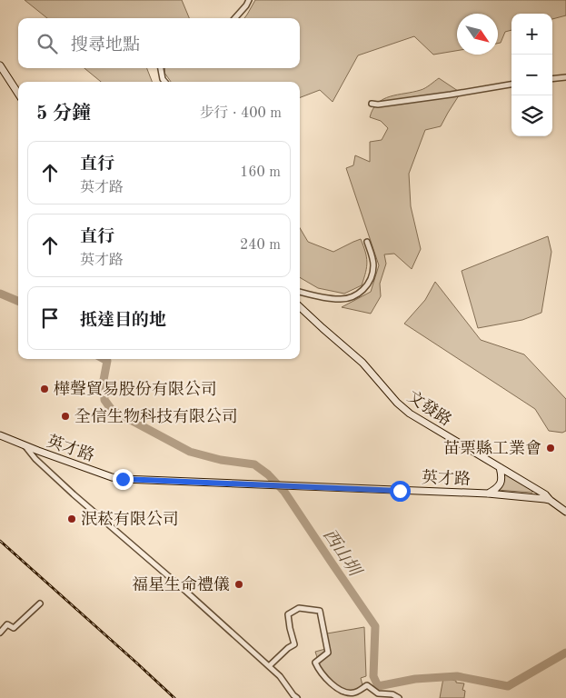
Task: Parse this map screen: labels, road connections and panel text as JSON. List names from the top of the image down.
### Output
{
  "streets": {
    "street": ["文發路", "英才路"]
  },
  "crossings": [
    ["文發路", "英才路"]
  ],
  "water": ["西山圳"],
  "places": [
    "樺聲貿易股份有限公司",
    "全信生物科技有限公司",
    "苗栗縣工業會",
    "泯菘有限公司",
    "福星生命禮儀"
  ],
  "north": "bottom right",
  "page": {
    "map_buttons": ["+", "−"],
    "search": "搜尋地點",
    "heading": ["5 分鐘", "步行 · 400 m"],
    "list": [
      ["直行", "英才路", "160 m"],
      ["直行", "英才路", "240 m"],
      "抵達目的地"
    ]
  }
}
